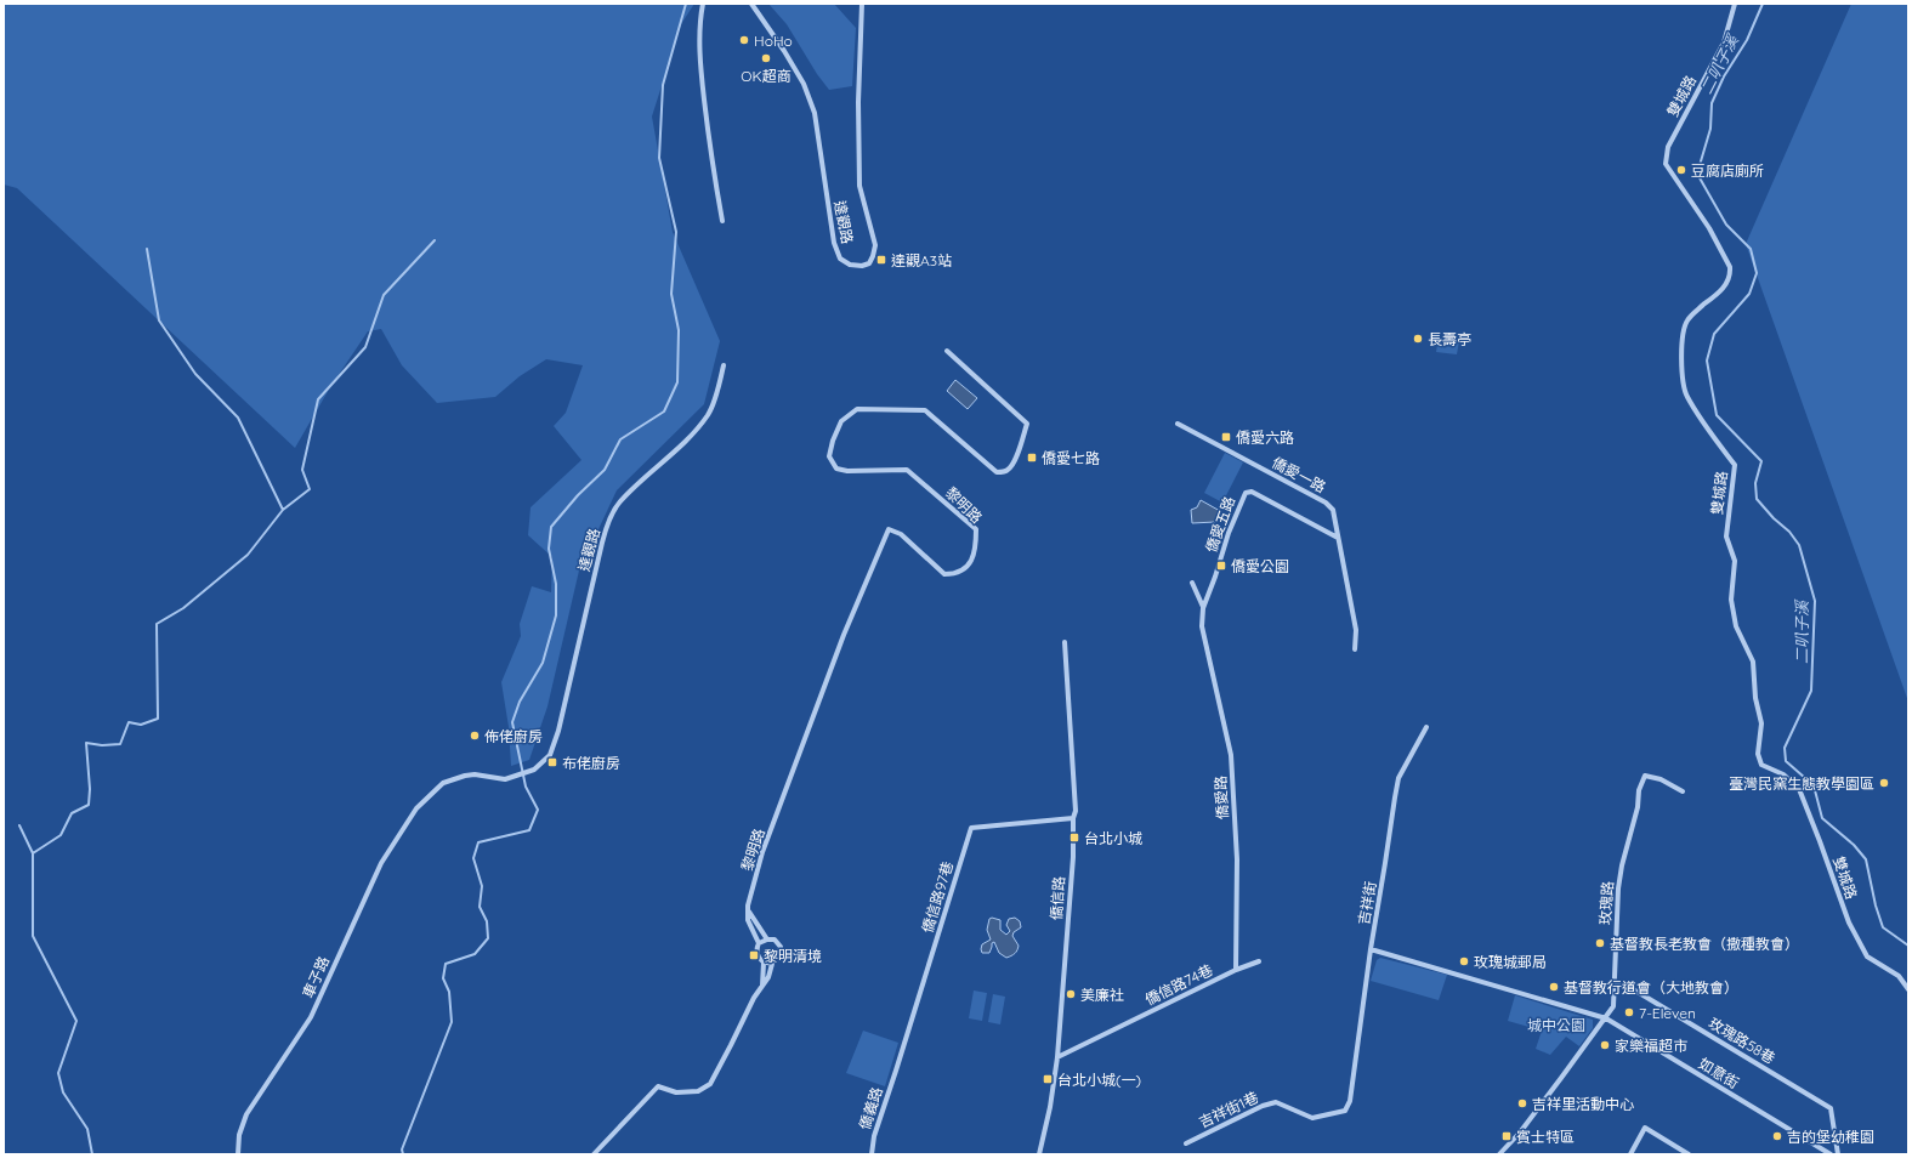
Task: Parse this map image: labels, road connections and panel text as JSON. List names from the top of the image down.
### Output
{
  "streets": {
    "street": [
      "雙城路",
      "達觀路",
      "僑愛一路",
      "黎明路",
      "僑愛五路",
      "僑愛路",
      "僑信路97巷",
      "僑信路",
      "吉祥街",
      "玫瑰路",
      "車子路",
      "僑信路74巷",
      "玫瑰路58巷",
      "如意街",
      "僑義路",
      "吉祥街1巷"
    ]
  },
  "crossings": [
    ["達觀路", "車子路"],
    ["僑愛一路", "僑愛五路"],
    ["僑愛五路", "僑愛路"],
    ["僑愛路", "僑信路74巷"],
    ["僑信路97巷", "僑信路"],
    ["僑信路97巷", "僑義路"],
    ["僑信路", "僑信路74巷"],
    ["吉祥街", "如意街"],
    ["吉祥街", "吉祥街1巷"],
    ["玫瑰路", "玫瑰路58巷"],
    ["玫瑰路", "如意街"]
  ],
  "water": ["二叭子溪"],
  "parks": ["城中公園"],
  "places": {
    "other": [
      "HoHo",
      "OK超商",
      "豆腐店廁所",
      "長壽亭",
      "佈佬廚房",
      "臺灣民窯生態教學園區",
      "基督教長老教會（撒種教會）",
      "玫瑰城郵局",
      "基督教行道會（大地教會）",
      "美廉社",
      "7-Eleven",
      "家樂福超市",
      "吉祥里活動中心",
      "吉的堡幼稚園"
    ],
    "transit": [
      "達觀A3站",
      "僑愛六路",
      "僑愛七路",
      "僑愛公園",
      "布佬廚房",
      "台北小城",
      "黎明清境",
      "台北小城(一)",
      "賓士特區"
    ]
  }
}
